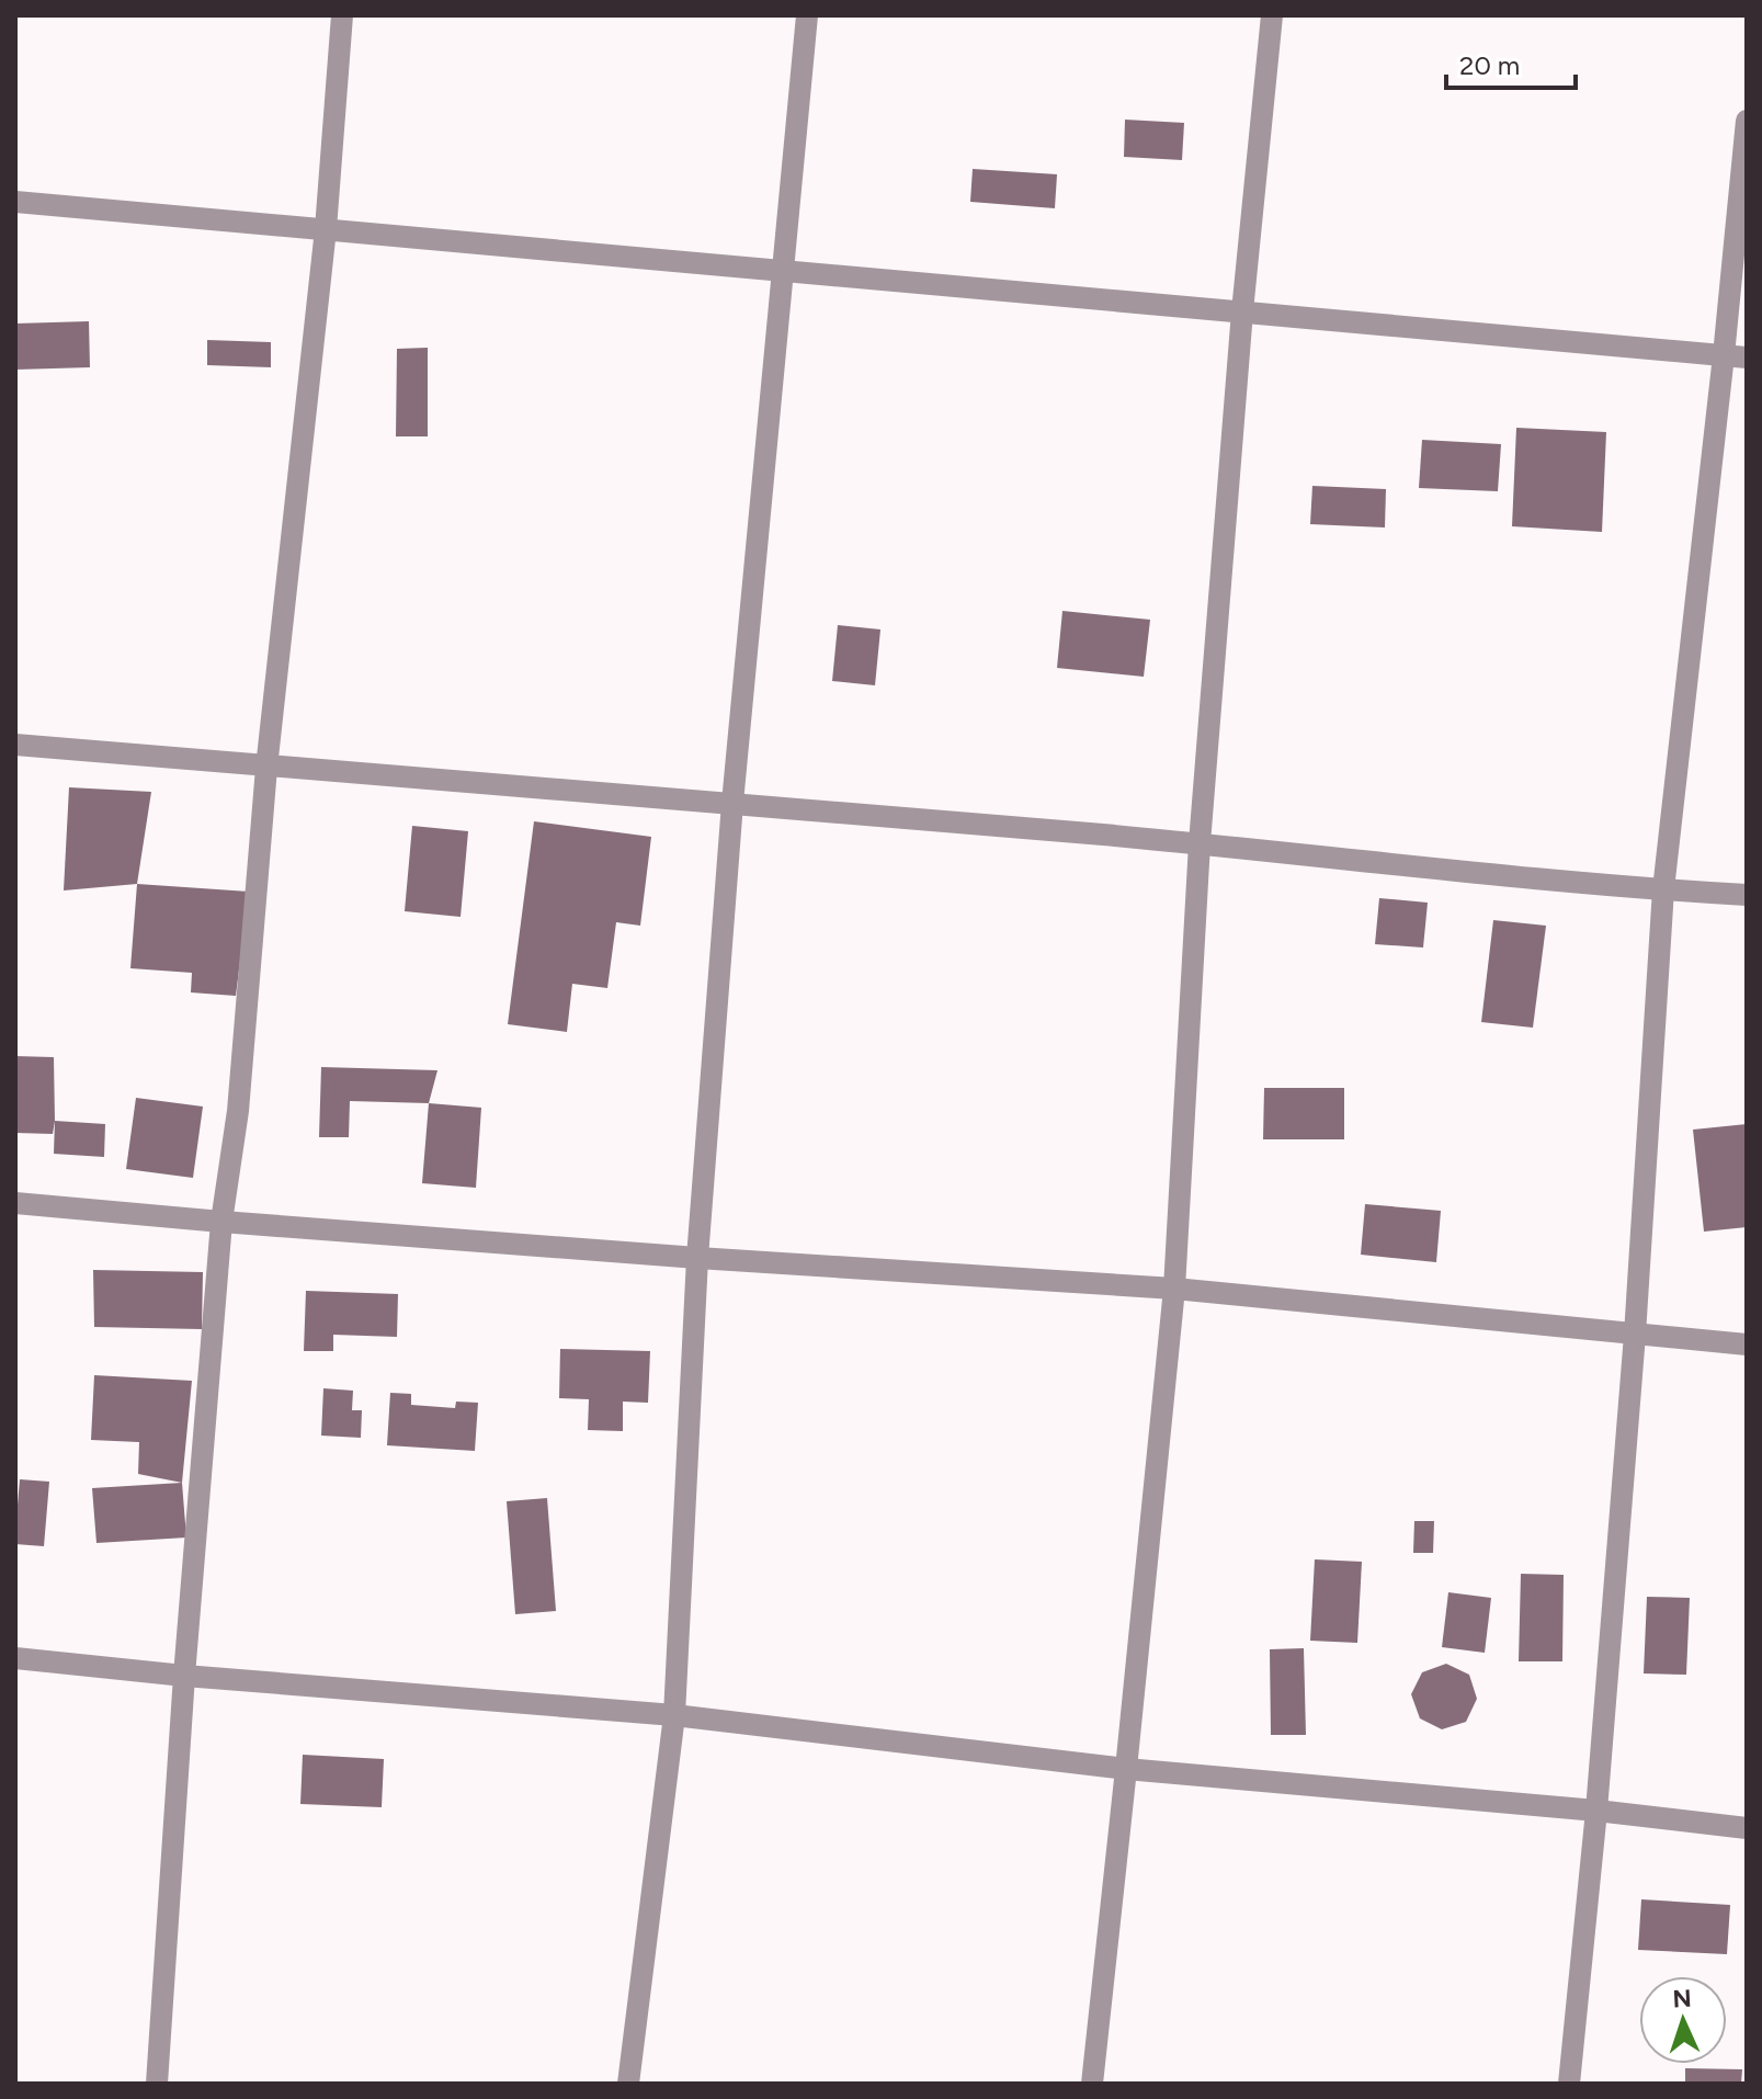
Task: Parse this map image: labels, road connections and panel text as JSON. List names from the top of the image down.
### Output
{
  "scale_bar": "20 m",
  "north": "top"
}
